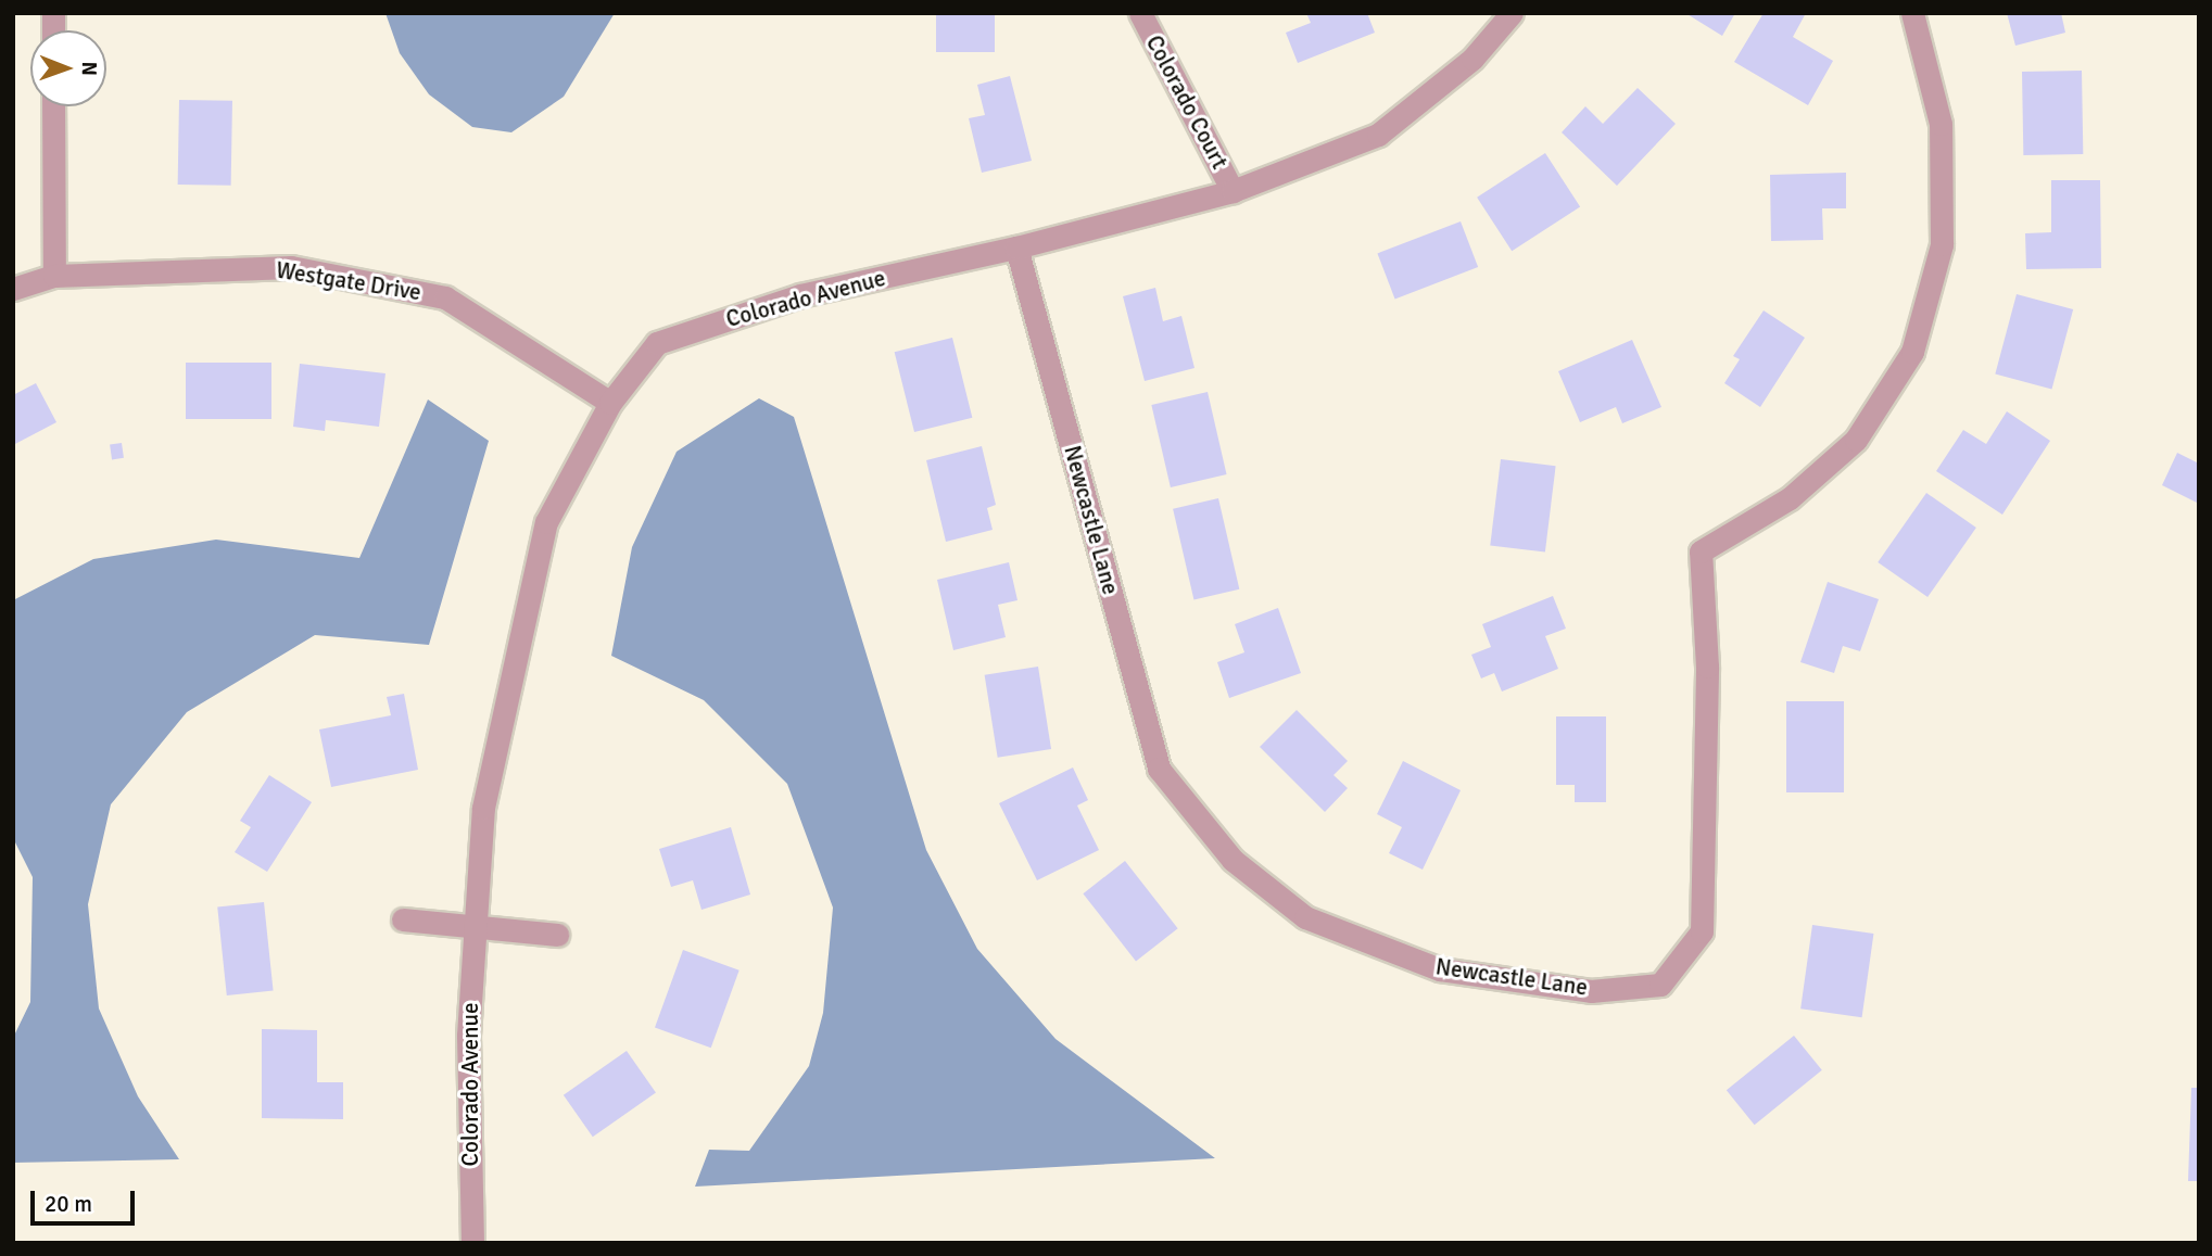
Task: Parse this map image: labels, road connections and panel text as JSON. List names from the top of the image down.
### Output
{
  "streets": {
    "street": [
      "Colorado Court",
      "Westgate Drive",
      "Colorado Avenue",
      "Newcastle Lane"
    ]
  },
  "crossings": [
    ["Colorado Court", "Colorado Avenue"],
    ["Westgate Drive", "Colorado Avenue"],
    ["Colorado Avenue", "Newcastle Lane"]
  ],
  "scale_bar": "20 m",
  "north": "right"
}
